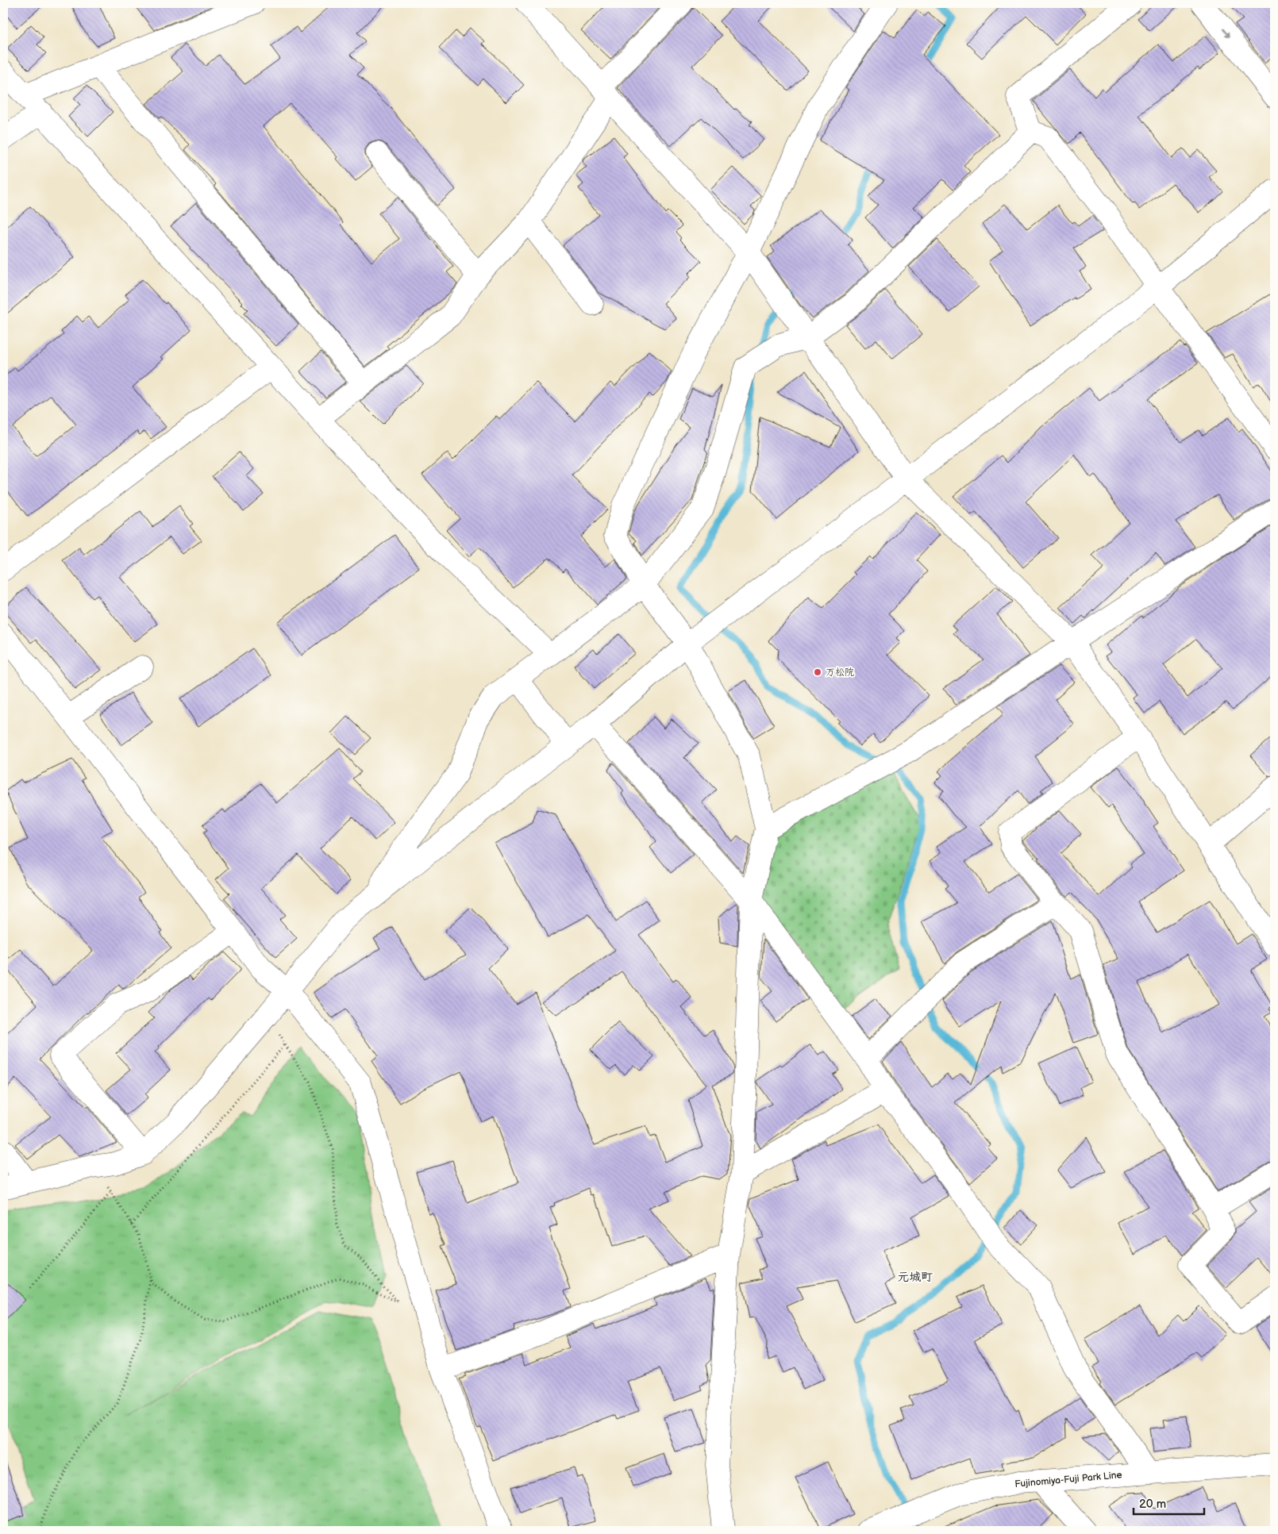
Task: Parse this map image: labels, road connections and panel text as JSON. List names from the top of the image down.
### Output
{
  "streets": {
    "street": ["Fujinomiya-Fuji Park Line"]
  },
  "districts": ["元城町"],
  "places": ["万松院"],
  "scale_bar": "20 m"
}
